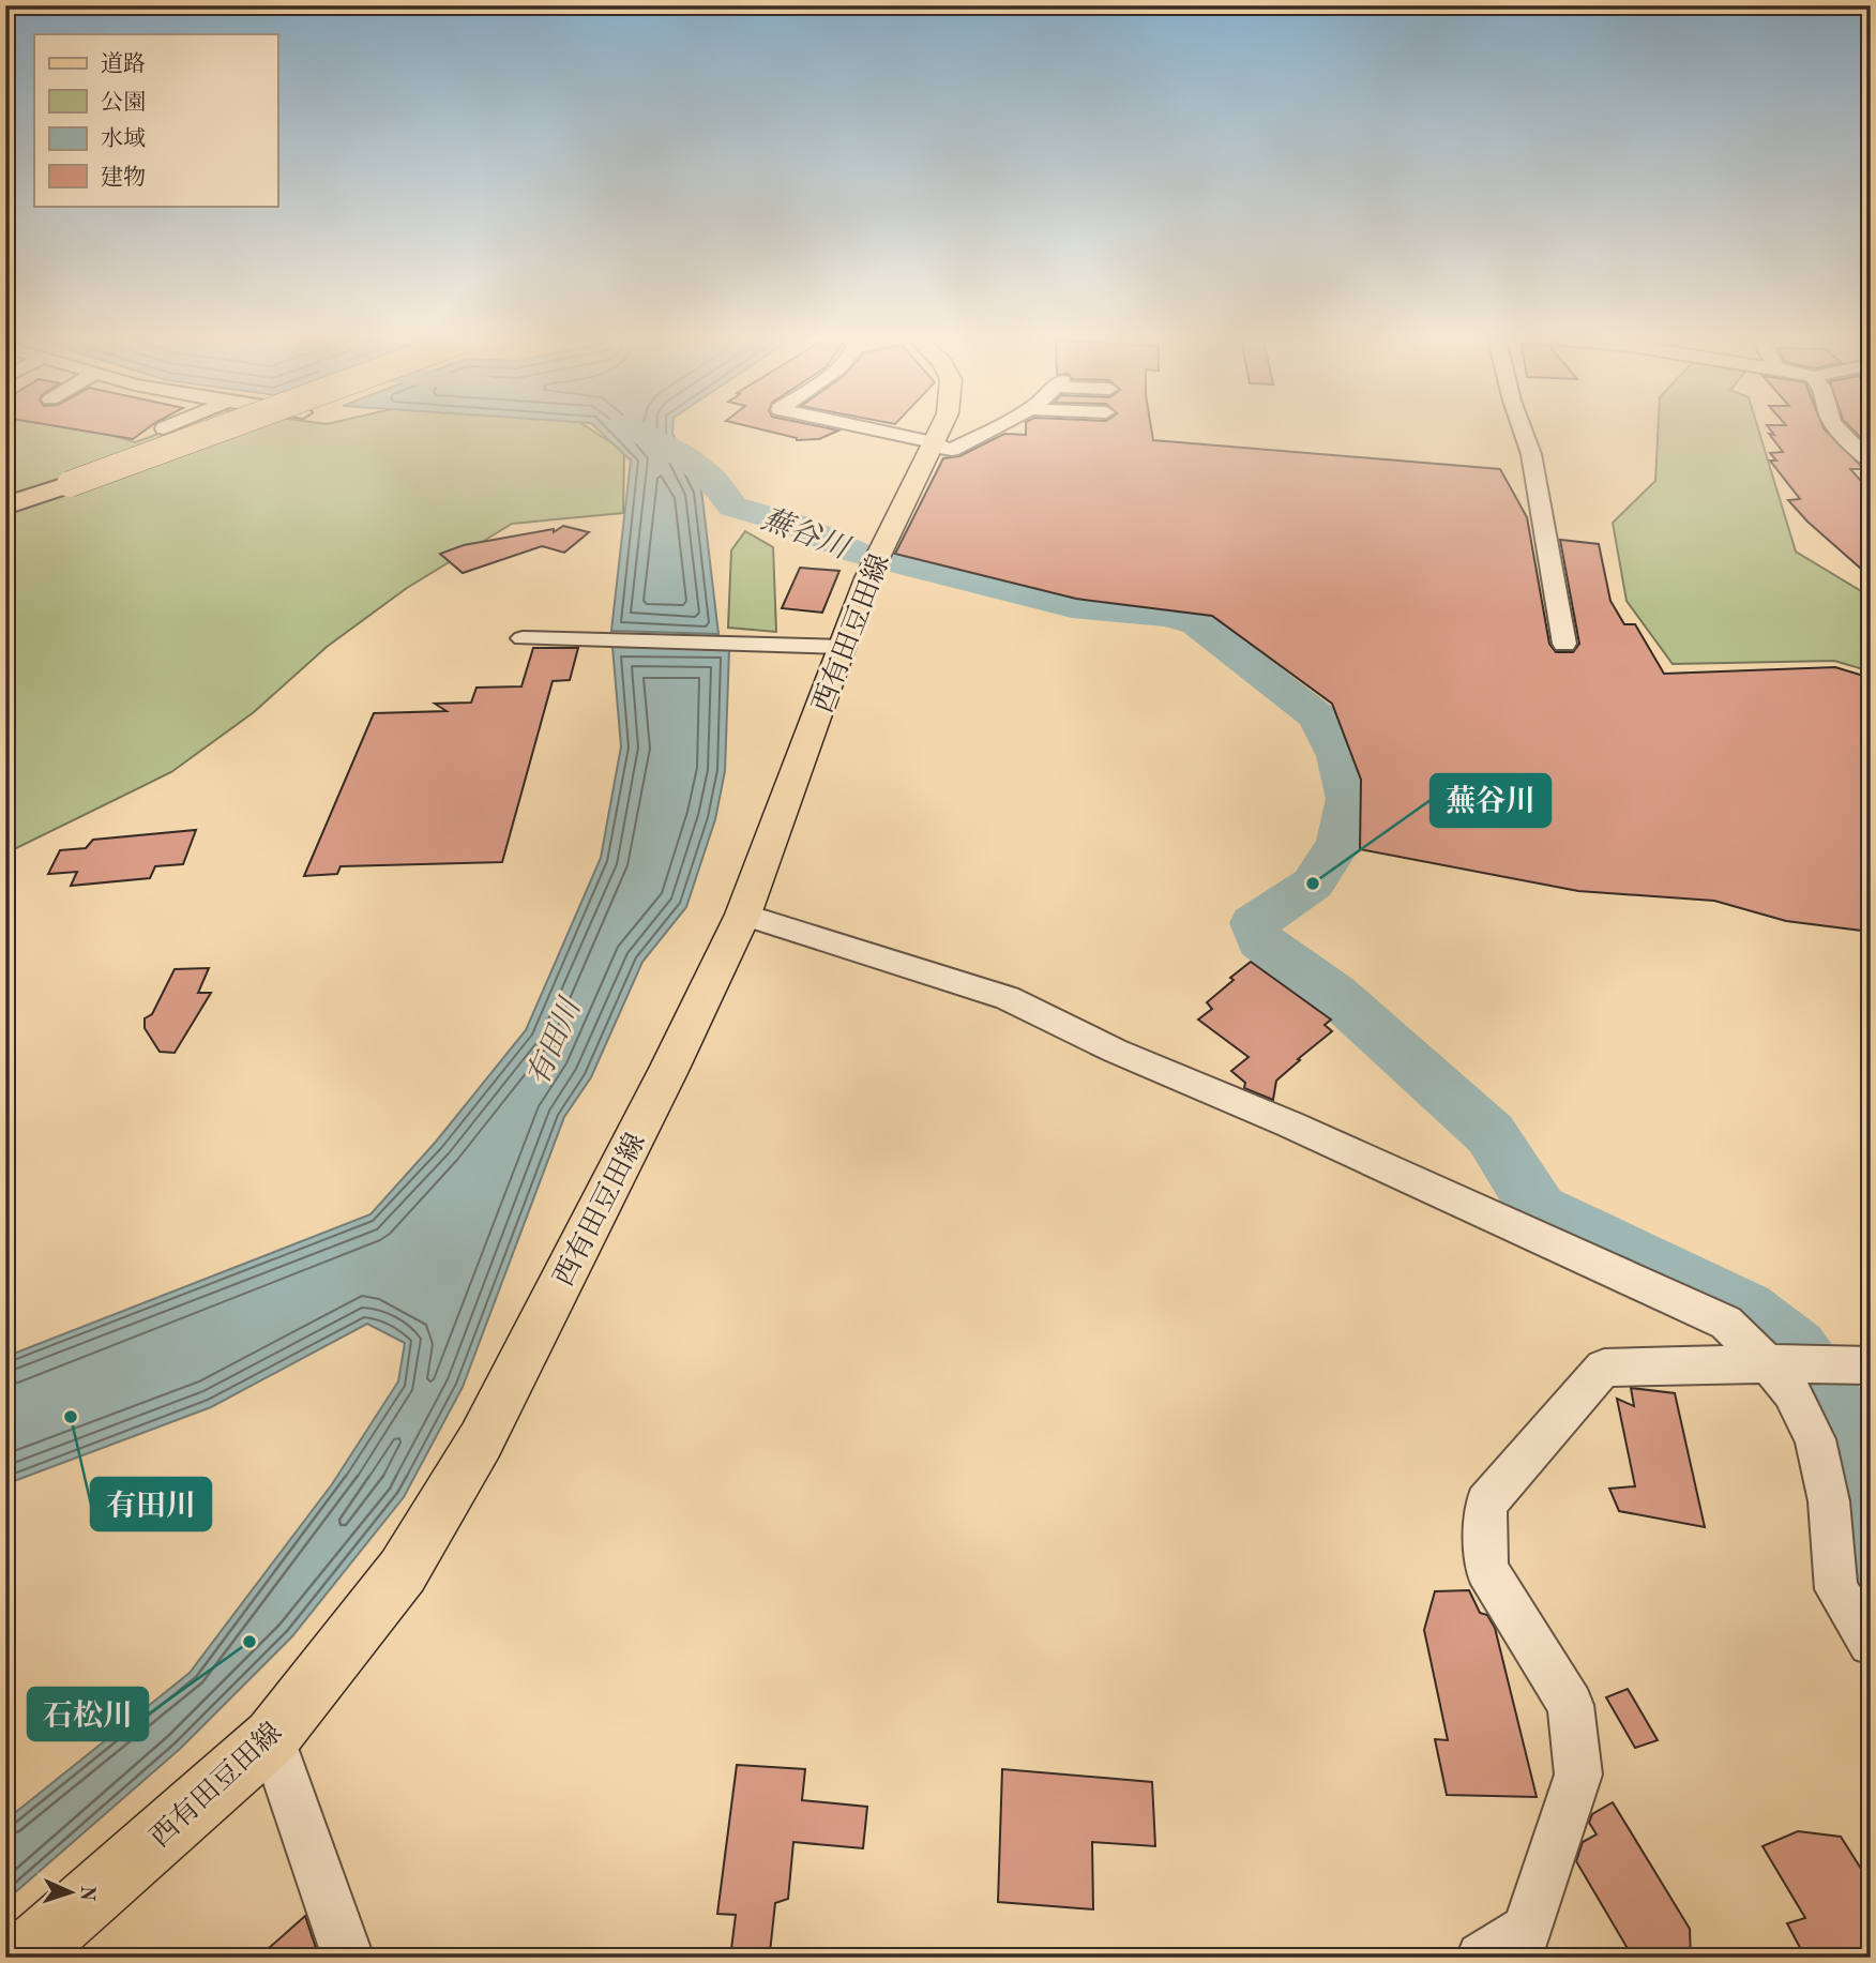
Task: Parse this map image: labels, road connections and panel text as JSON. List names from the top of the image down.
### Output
{
  "streets": {
    "main road": ["西有田豆田線"]
  },
  "water": ["蕪谷川", "有田川"],
  "places": ["蕪谷川", "有田川", "石松川"],
  "legend": [
    "道路",
    "公園",
    "水域",
    "建物"
  ],
  "north": "right"
}
